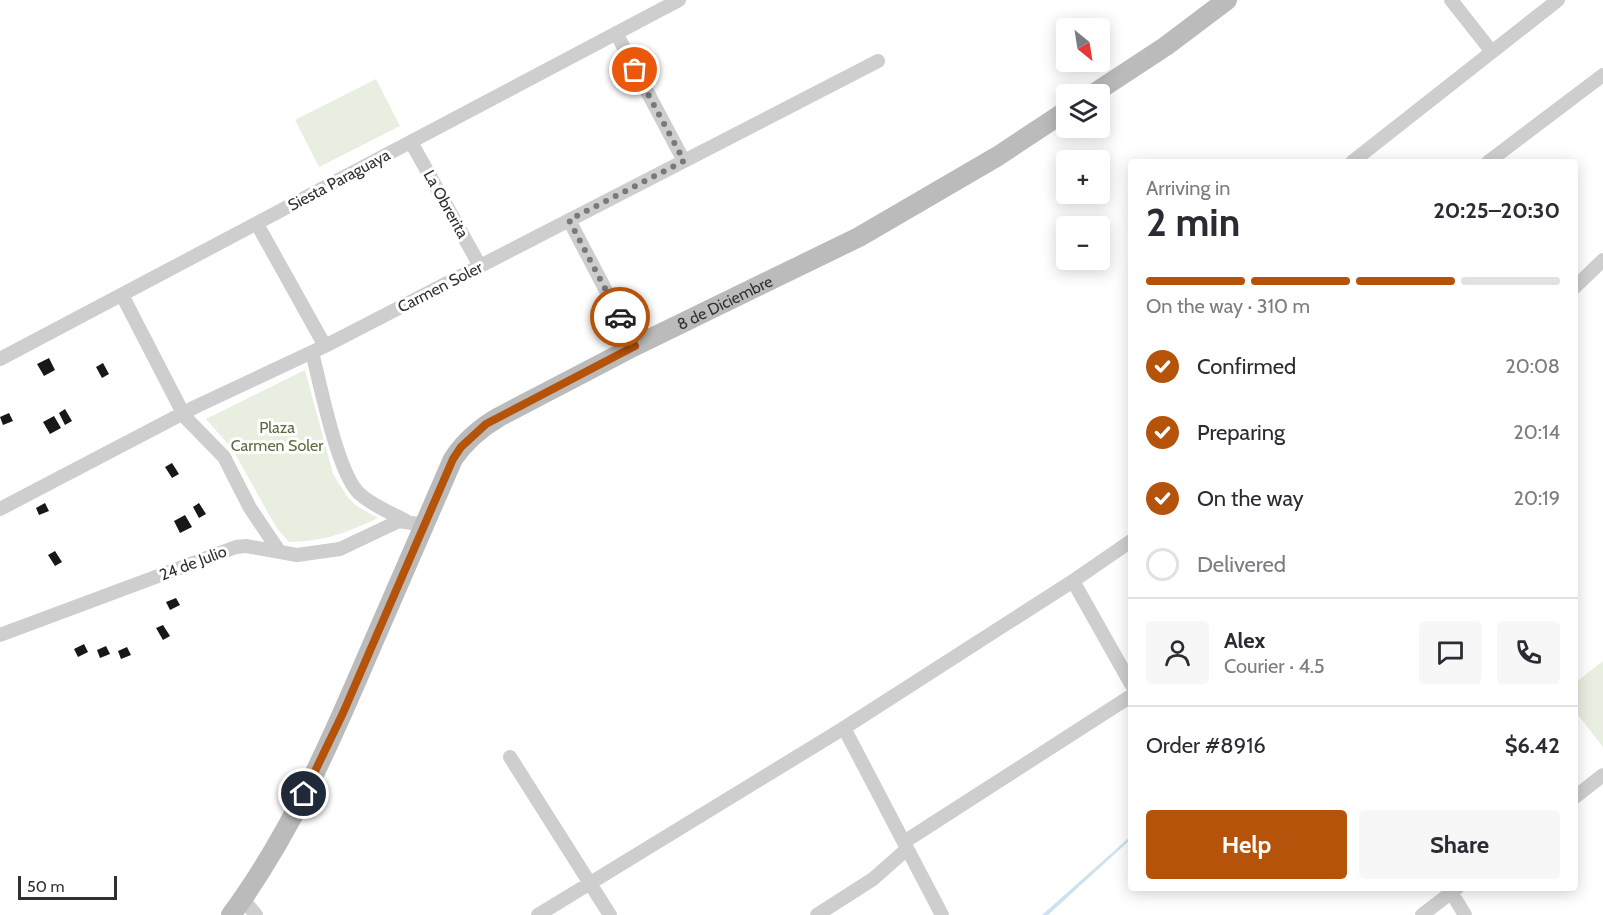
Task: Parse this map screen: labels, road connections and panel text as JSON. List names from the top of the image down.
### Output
{
  "streets": {
    "street": [
      "Siesta Paraguaya",
      "La Obrerita",
      "Carmen Soler",
      "8 de Diciembre",
      "24 de Julio"
    ]
  },
  "crossings": [
    ["Siesta Paraguaya", "La Obrerita"],
    ["La Obrerita", "Carmen Soler"],
    ["8 de Diciembre", "24 de Julio"]
  ],
  "parks": ["Plaza Carmen Soler"],
  "scale_bar": "50 m",
  "north": "bottom right",
  "page": {
    "map_buttons": ["+", "−"],
    "heading": ["2 min", "Arriving in", "20:25–20:30"],
    "panel": [
      "Alex",
      "Courier · 4.5",
      "Order #8916",
      "$6.42"
    ],
    "bar": "On the way · 310 m",
    "list": [
      ["Confirmed", "20:08"],
      ["Preparing", "20:14"],
      ["On the way", "20:19"],
      "Delivered"
    ],
    "buttons": ["Help", "Share"],
    "scale": "50 m"
  }
}
